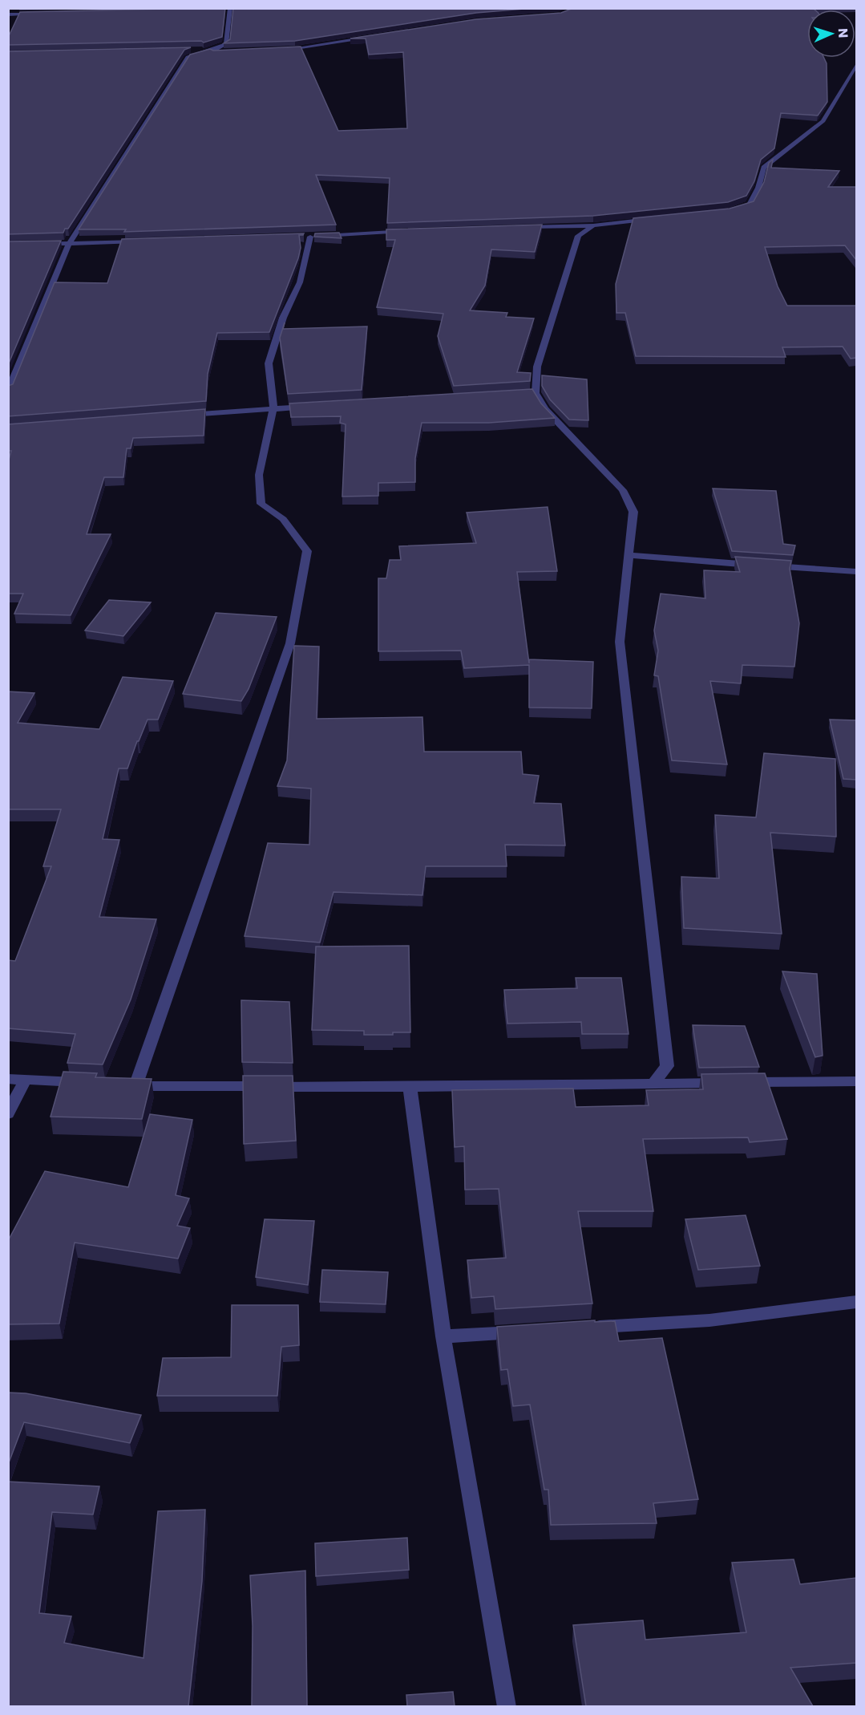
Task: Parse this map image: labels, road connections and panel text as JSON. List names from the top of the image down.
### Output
{
  "north": "right"
}
